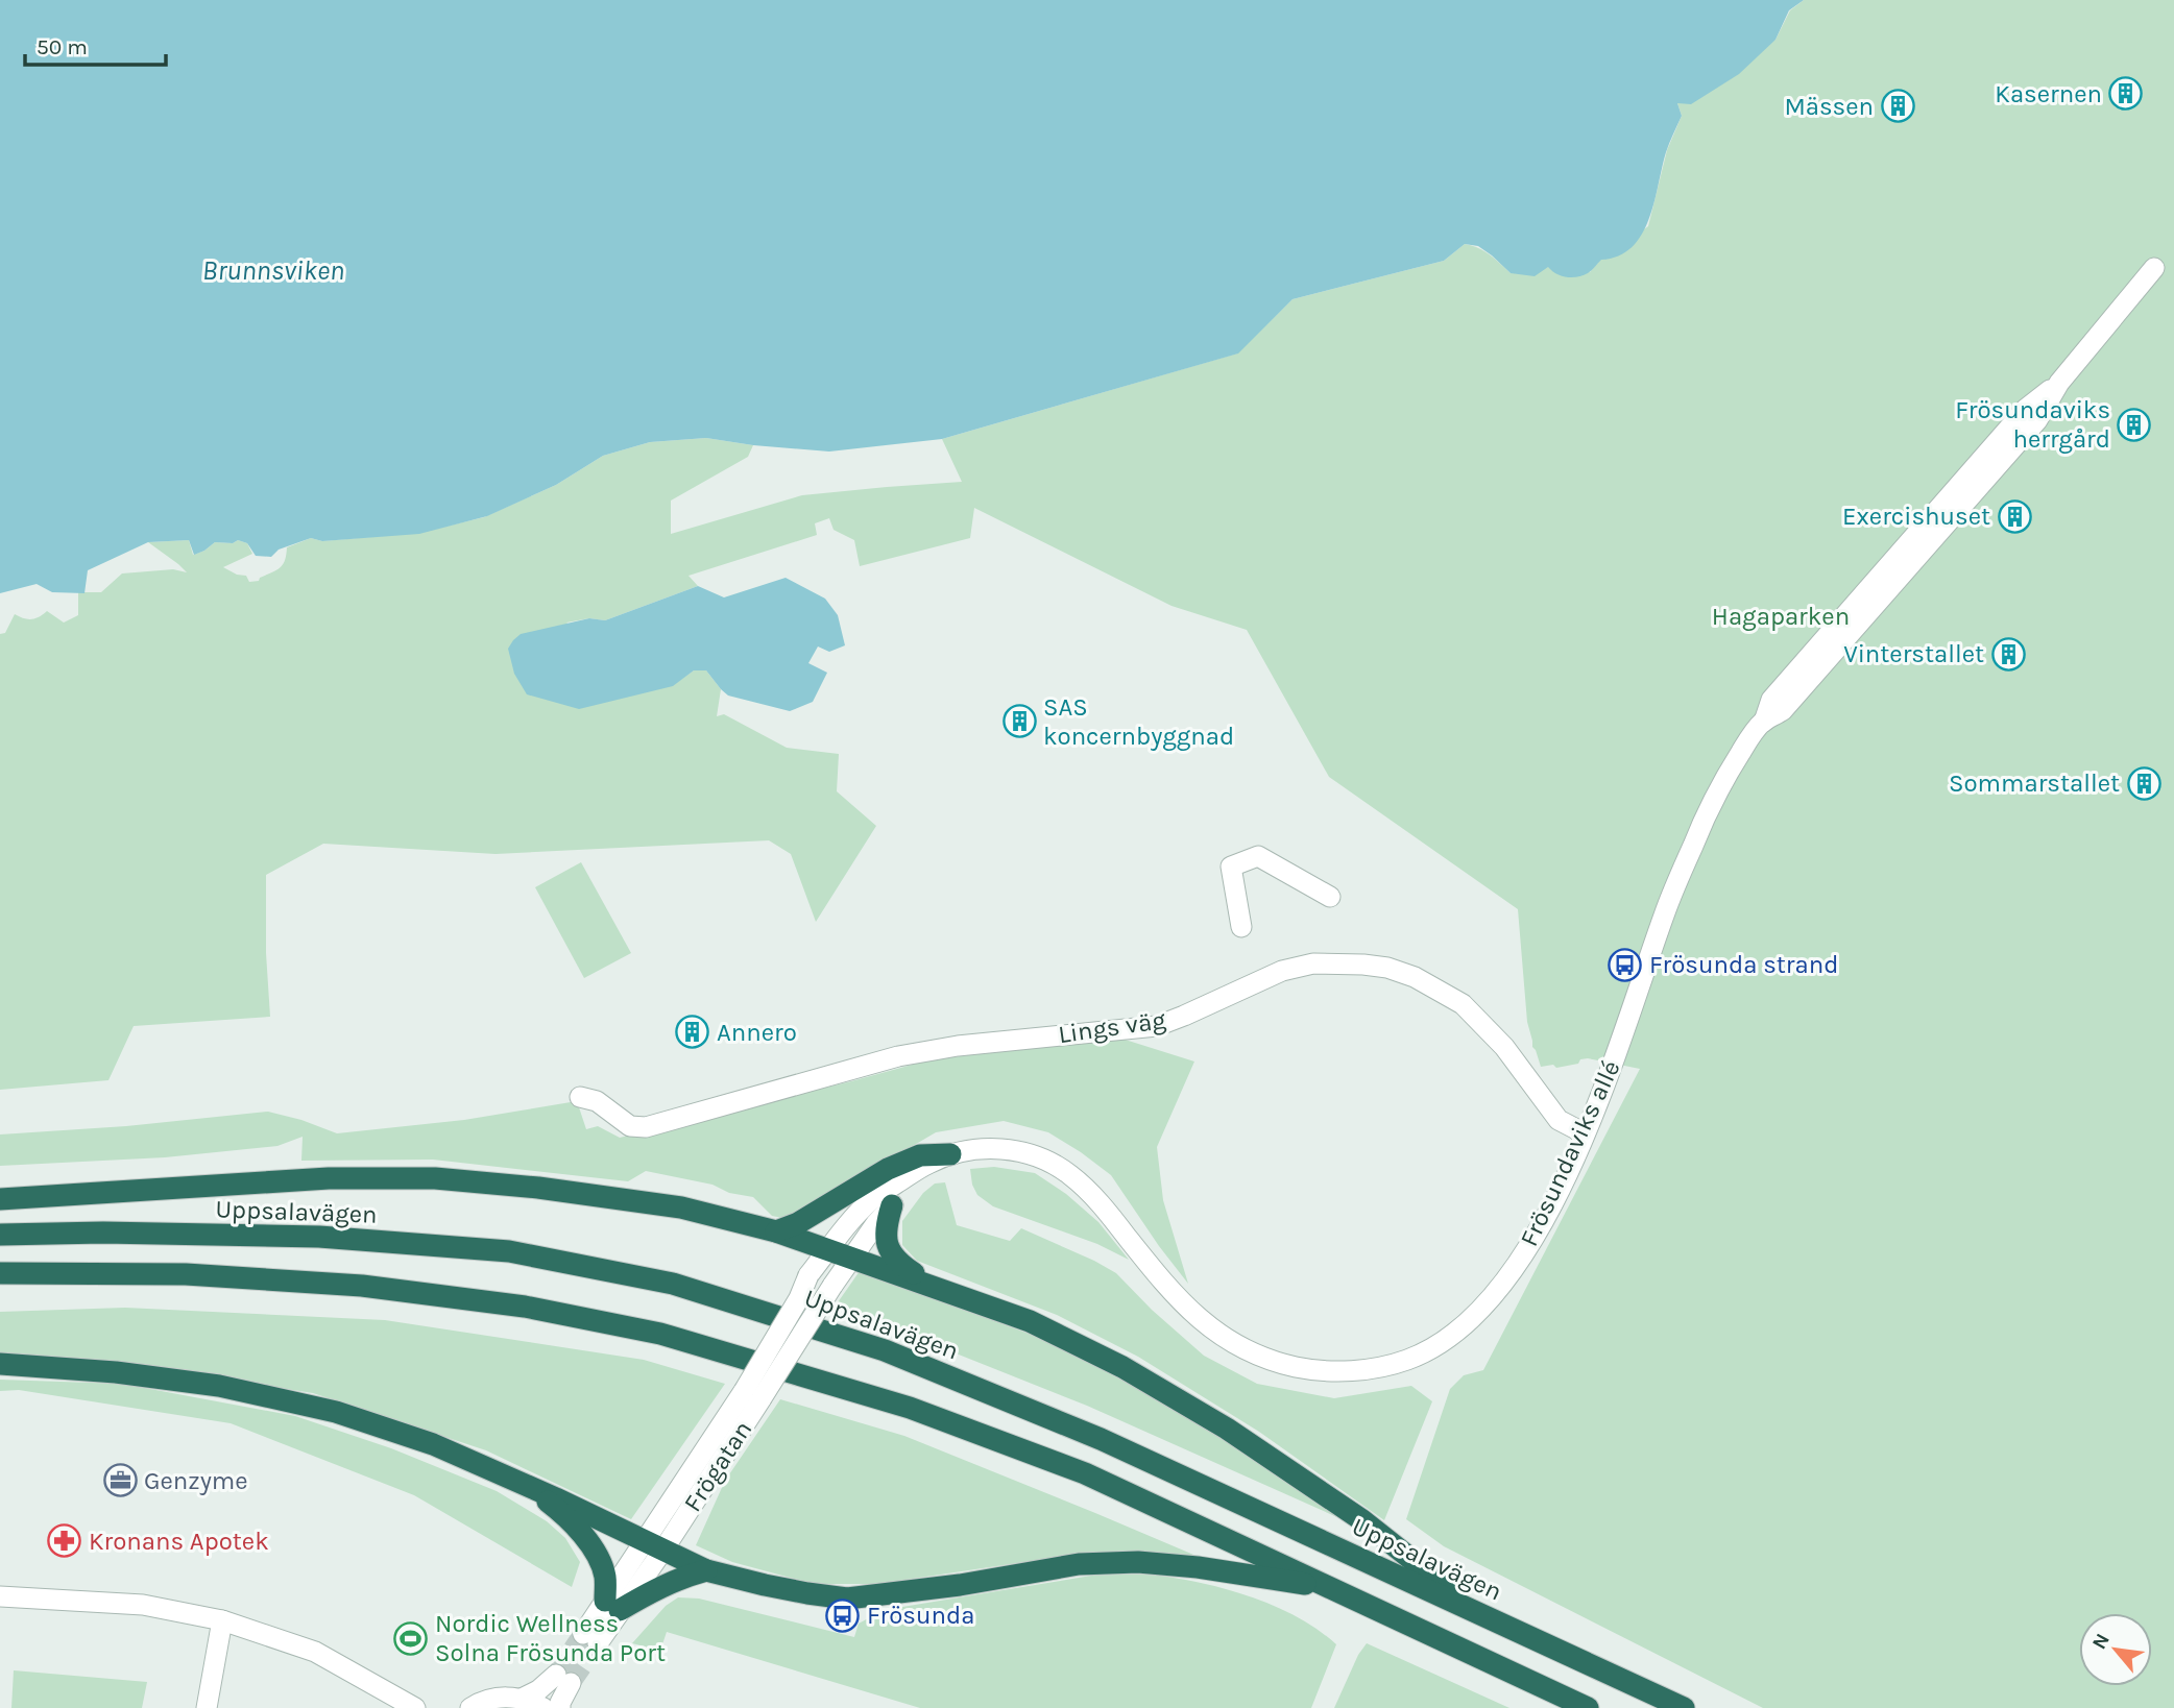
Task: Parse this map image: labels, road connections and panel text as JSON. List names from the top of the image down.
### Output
{
  "streets": {
    "highway": ["Uppsalavägen"],
    "street": ["Lings väg", "Frösundaviks allé", "Frögatan"]
  },
  "crossings": [
    ["Lings väg", "Frösundaviks allé"],
    ["Frösundaviks allé", "Frögatan"]
  ],
  "water": ["Brunnsviken"],
  "parks": ["Hagaparken"],
  "places": {
    "building": [
      "Kasernen",
      "Mässen",
      "Frösundaviks herrgård",
      "Exercishuset",
      "Vinterstallet",
      "SAS koncernbyggnad",
      "Sommarstallet",
      "Annero"
    ],
    "bus stop": ["Frösunda strand", "Frösunda"],
    "office": ["Genzyme"],
    "pharmacy": ["Kronans Apotek"],
    "sports": ["Nordic Wellness Solna Frösunda Port"]
  },
  "scale_bar": "50 m",
  "north": "top left"
}
